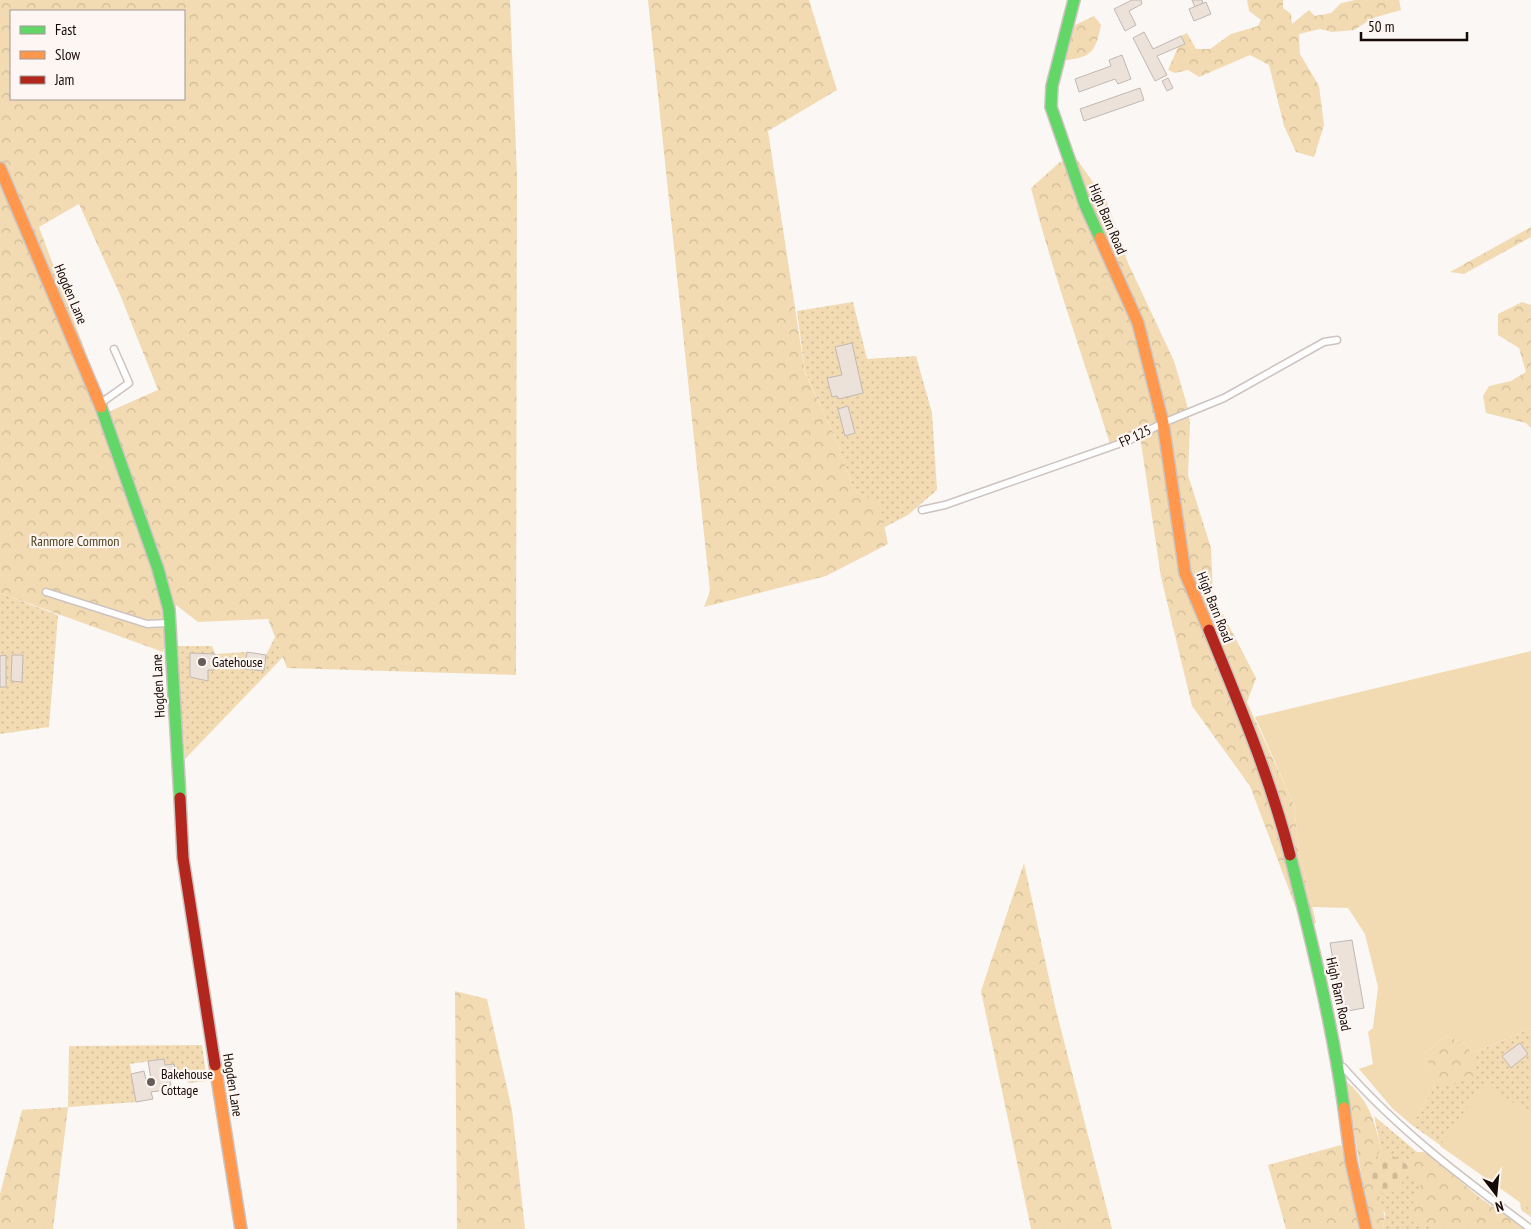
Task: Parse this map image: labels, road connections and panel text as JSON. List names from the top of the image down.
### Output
{
  "streets": {
    "street": ["High Barn Road", "Hogden Lane"],
    "lane": ["FP 125"]
  },
  "crossings": [
    ["High Barn Road", "FP 125"]
  ],
  "parks": ["Ranmore Common"],
  "places": ["Gatehouse", "Bakehouse Cottage"],
  "legend": ["Fast", "Slow", "Jam"],
  "scale_bar": "50 m",
  "north": "bottom"
}
